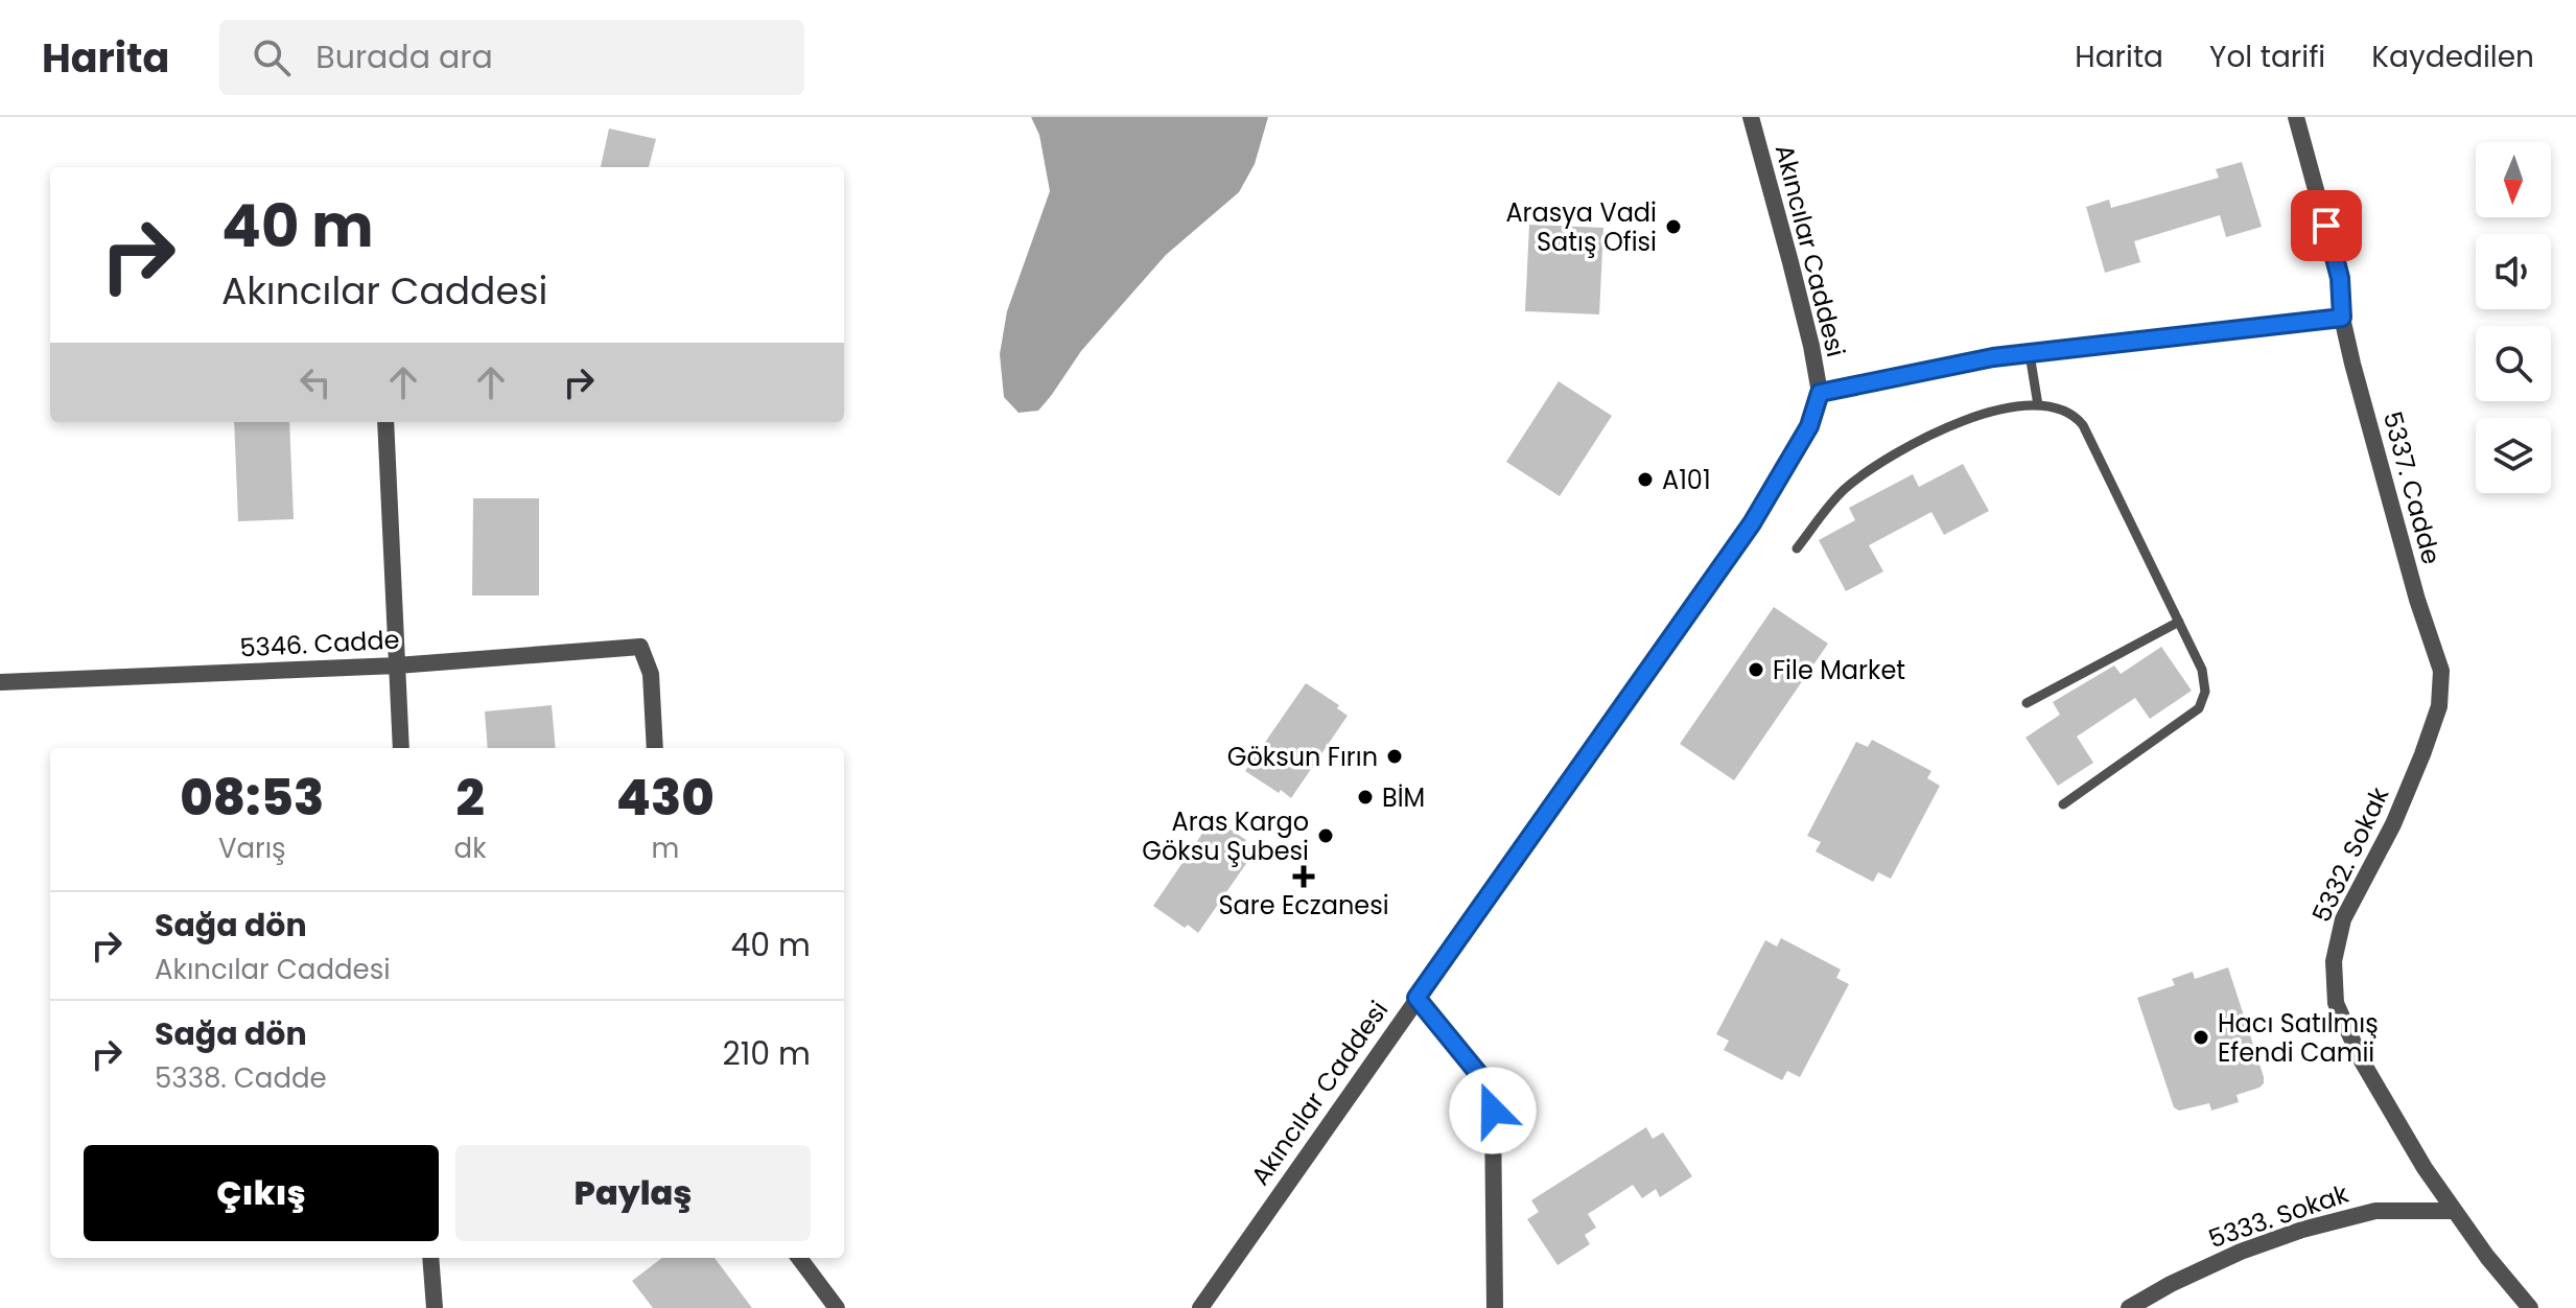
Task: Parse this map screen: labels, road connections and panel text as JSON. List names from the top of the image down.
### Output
{
  "streets": {
    "street": [
      "Akıncılar Caddesi",
      "5337. Cadde",
      "5346. Cadde",
      "5332. Sokak",
      "5333. Sokak"
    ]
  },
  "crossings": [
    ["5337. Cadde", "5332. Sokak"],
    ["5332. Sokak", "5333. Sokak"]
  ],
  "places": {
    "other": [
      "Arasya Vadi Satış Ofisi",
      "A101",
      "File Market",
      "Göksun Fırın",
      "BİM",
      "Aras Kargo Göksu Şubesi",
      "Hacı Satılmış Efendi Camii"
    ],
    "health": ["Sare Eczanesi"]
  },
  "north": "bottom",
  "page": {
    "header": "Harita",
    "search": "Burada ara",
    "nav": ["Harita", "Yol tarifi", "Kaydedilen"],
    "turn": ["40 m", "Akıncılar Caddesi"],
    "eta": [
      "08:53",
      "Varış",
      "2",
      "dk",
      "430",
      "m"
    ],
    "list": [
      {
        "name": "Sağa dön",
        "note": "Akıncılar Caddesi",
        "value": "40 m"
      },
      {
        "name": "Sağa dön",
        "note": "5338. Cadde",
        "value": "210 m"
      }
    ],
    "buttons": ["Çıkış", "Paylaş"]
  }
}
